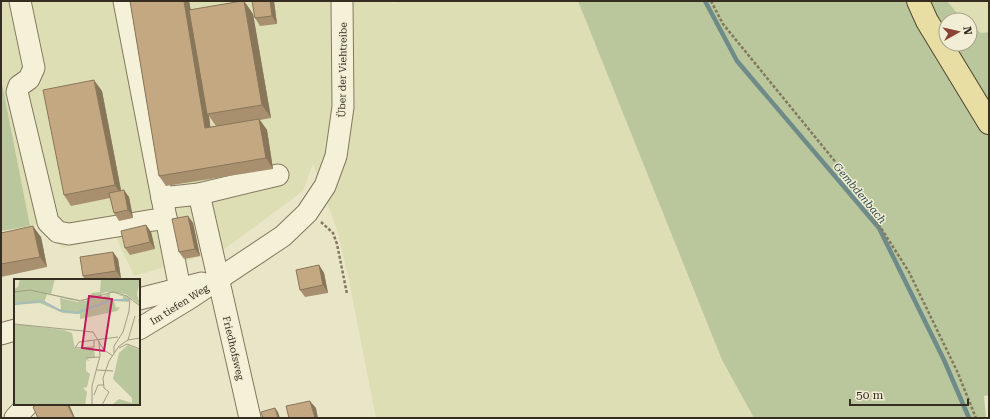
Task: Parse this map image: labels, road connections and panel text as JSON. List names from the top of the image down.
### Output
{
  "streets": {
    "street": ["Über der Viehtreibe", "Im tiefen Weg", "Friedhofsweg"]
  },
  "crossings": [
    ["Über der Viehtreibe", "Im tiefen Weg"],
    ["Über der Viehtreibe", "Friedhofsweg"],
    ["Im tiefen Weg", "Friedhofsweg"]
  ],
  "water": ["Gembdenbach"],
  "scale_bar": "50 m",
  "north": "right"
}
